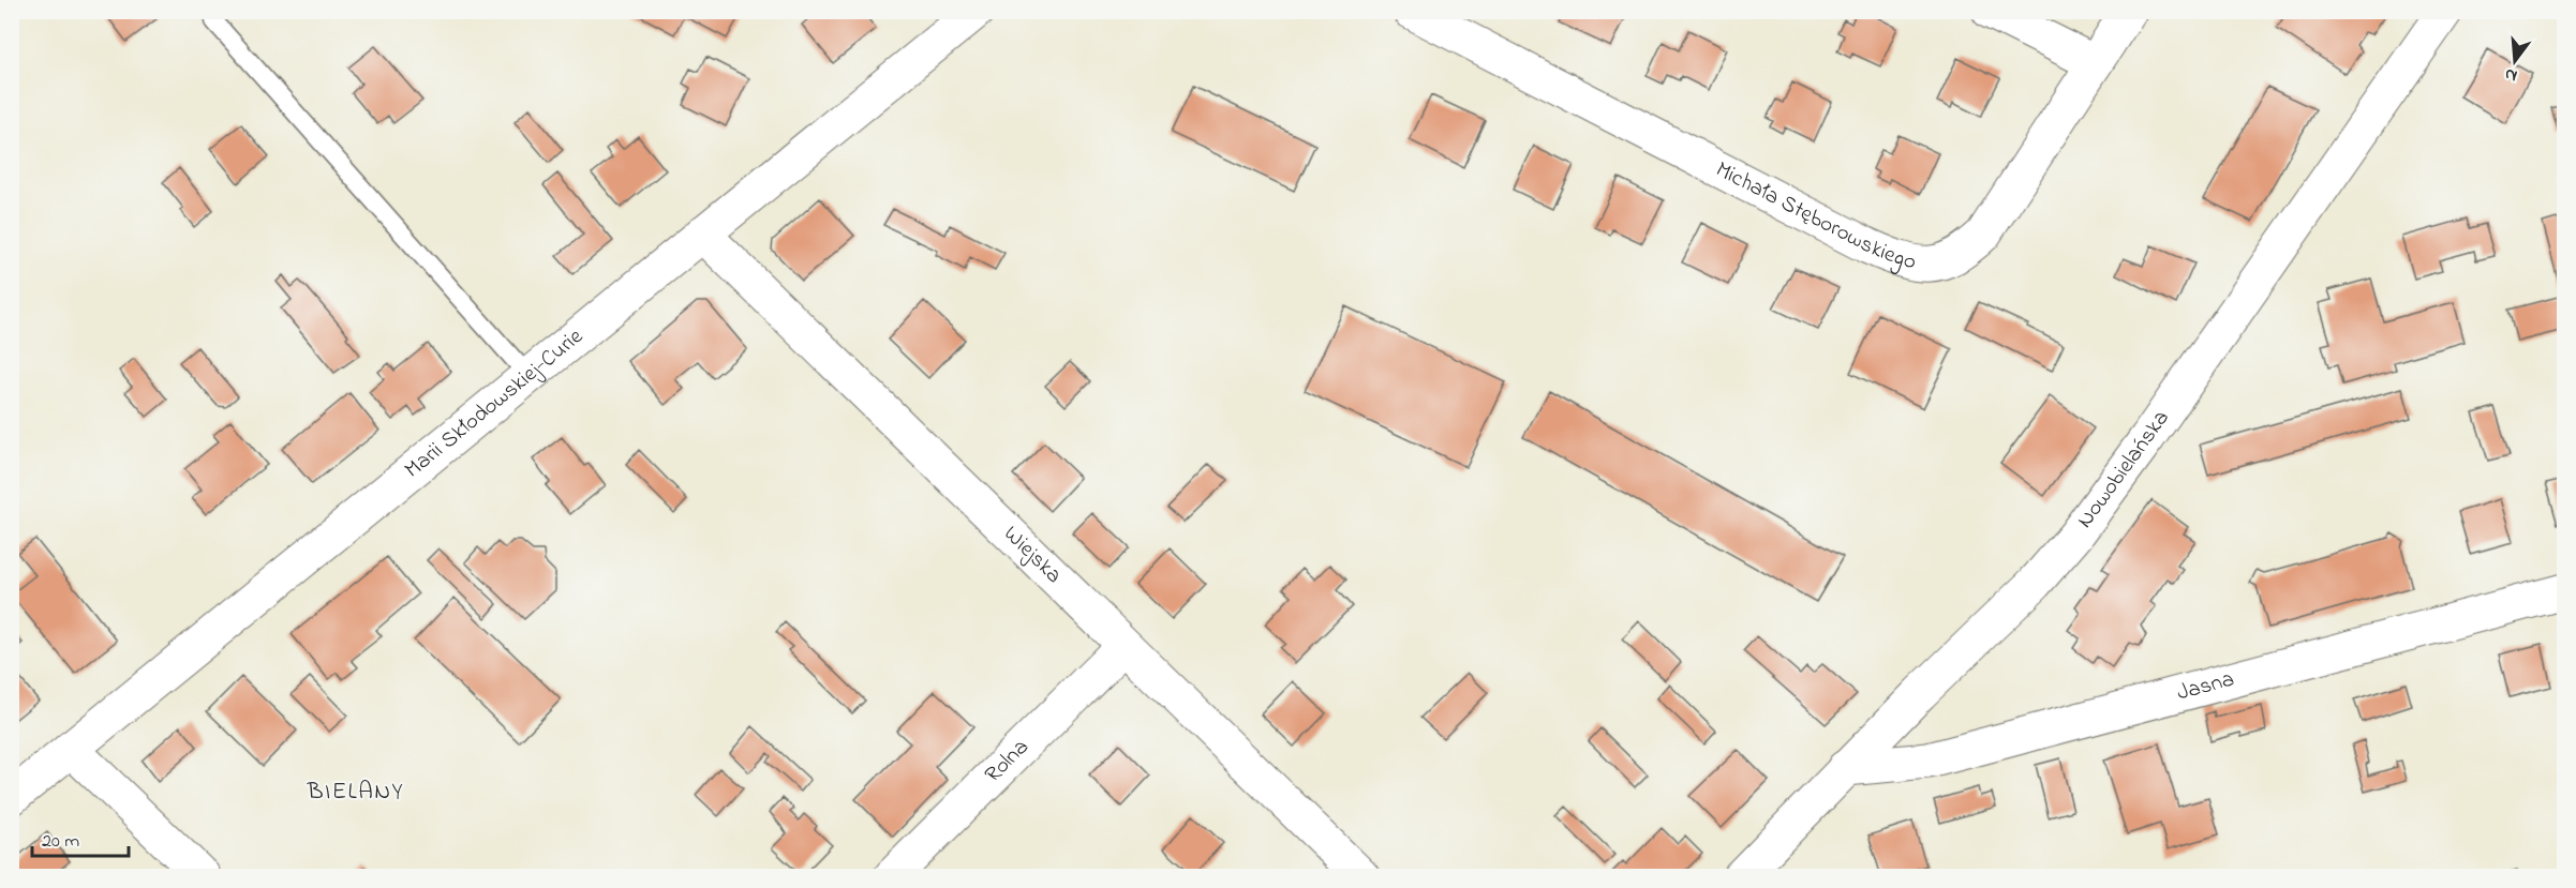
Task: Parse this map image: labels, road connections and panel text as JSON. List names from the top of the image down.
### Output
{
  "streets": {
    "street": [
      "Michała Stęborowskiego",
      "Marii Skłodowskiej-Curie",
      "Nowobielańska",
      "Wiejska",
      "Jasna",
      "Rolna"
    ]
  },
  "crossings": [
    ["Marii Skłodowskiej-Curie", "Wiejska"],
    ["Nowobielańska", "Jasna"],
    ["Wiejska", "Rolna"]
  ],
  "districts": ["BIELANY"],
  "scale_bar": "20 m",
  "north": "bottom"
}
